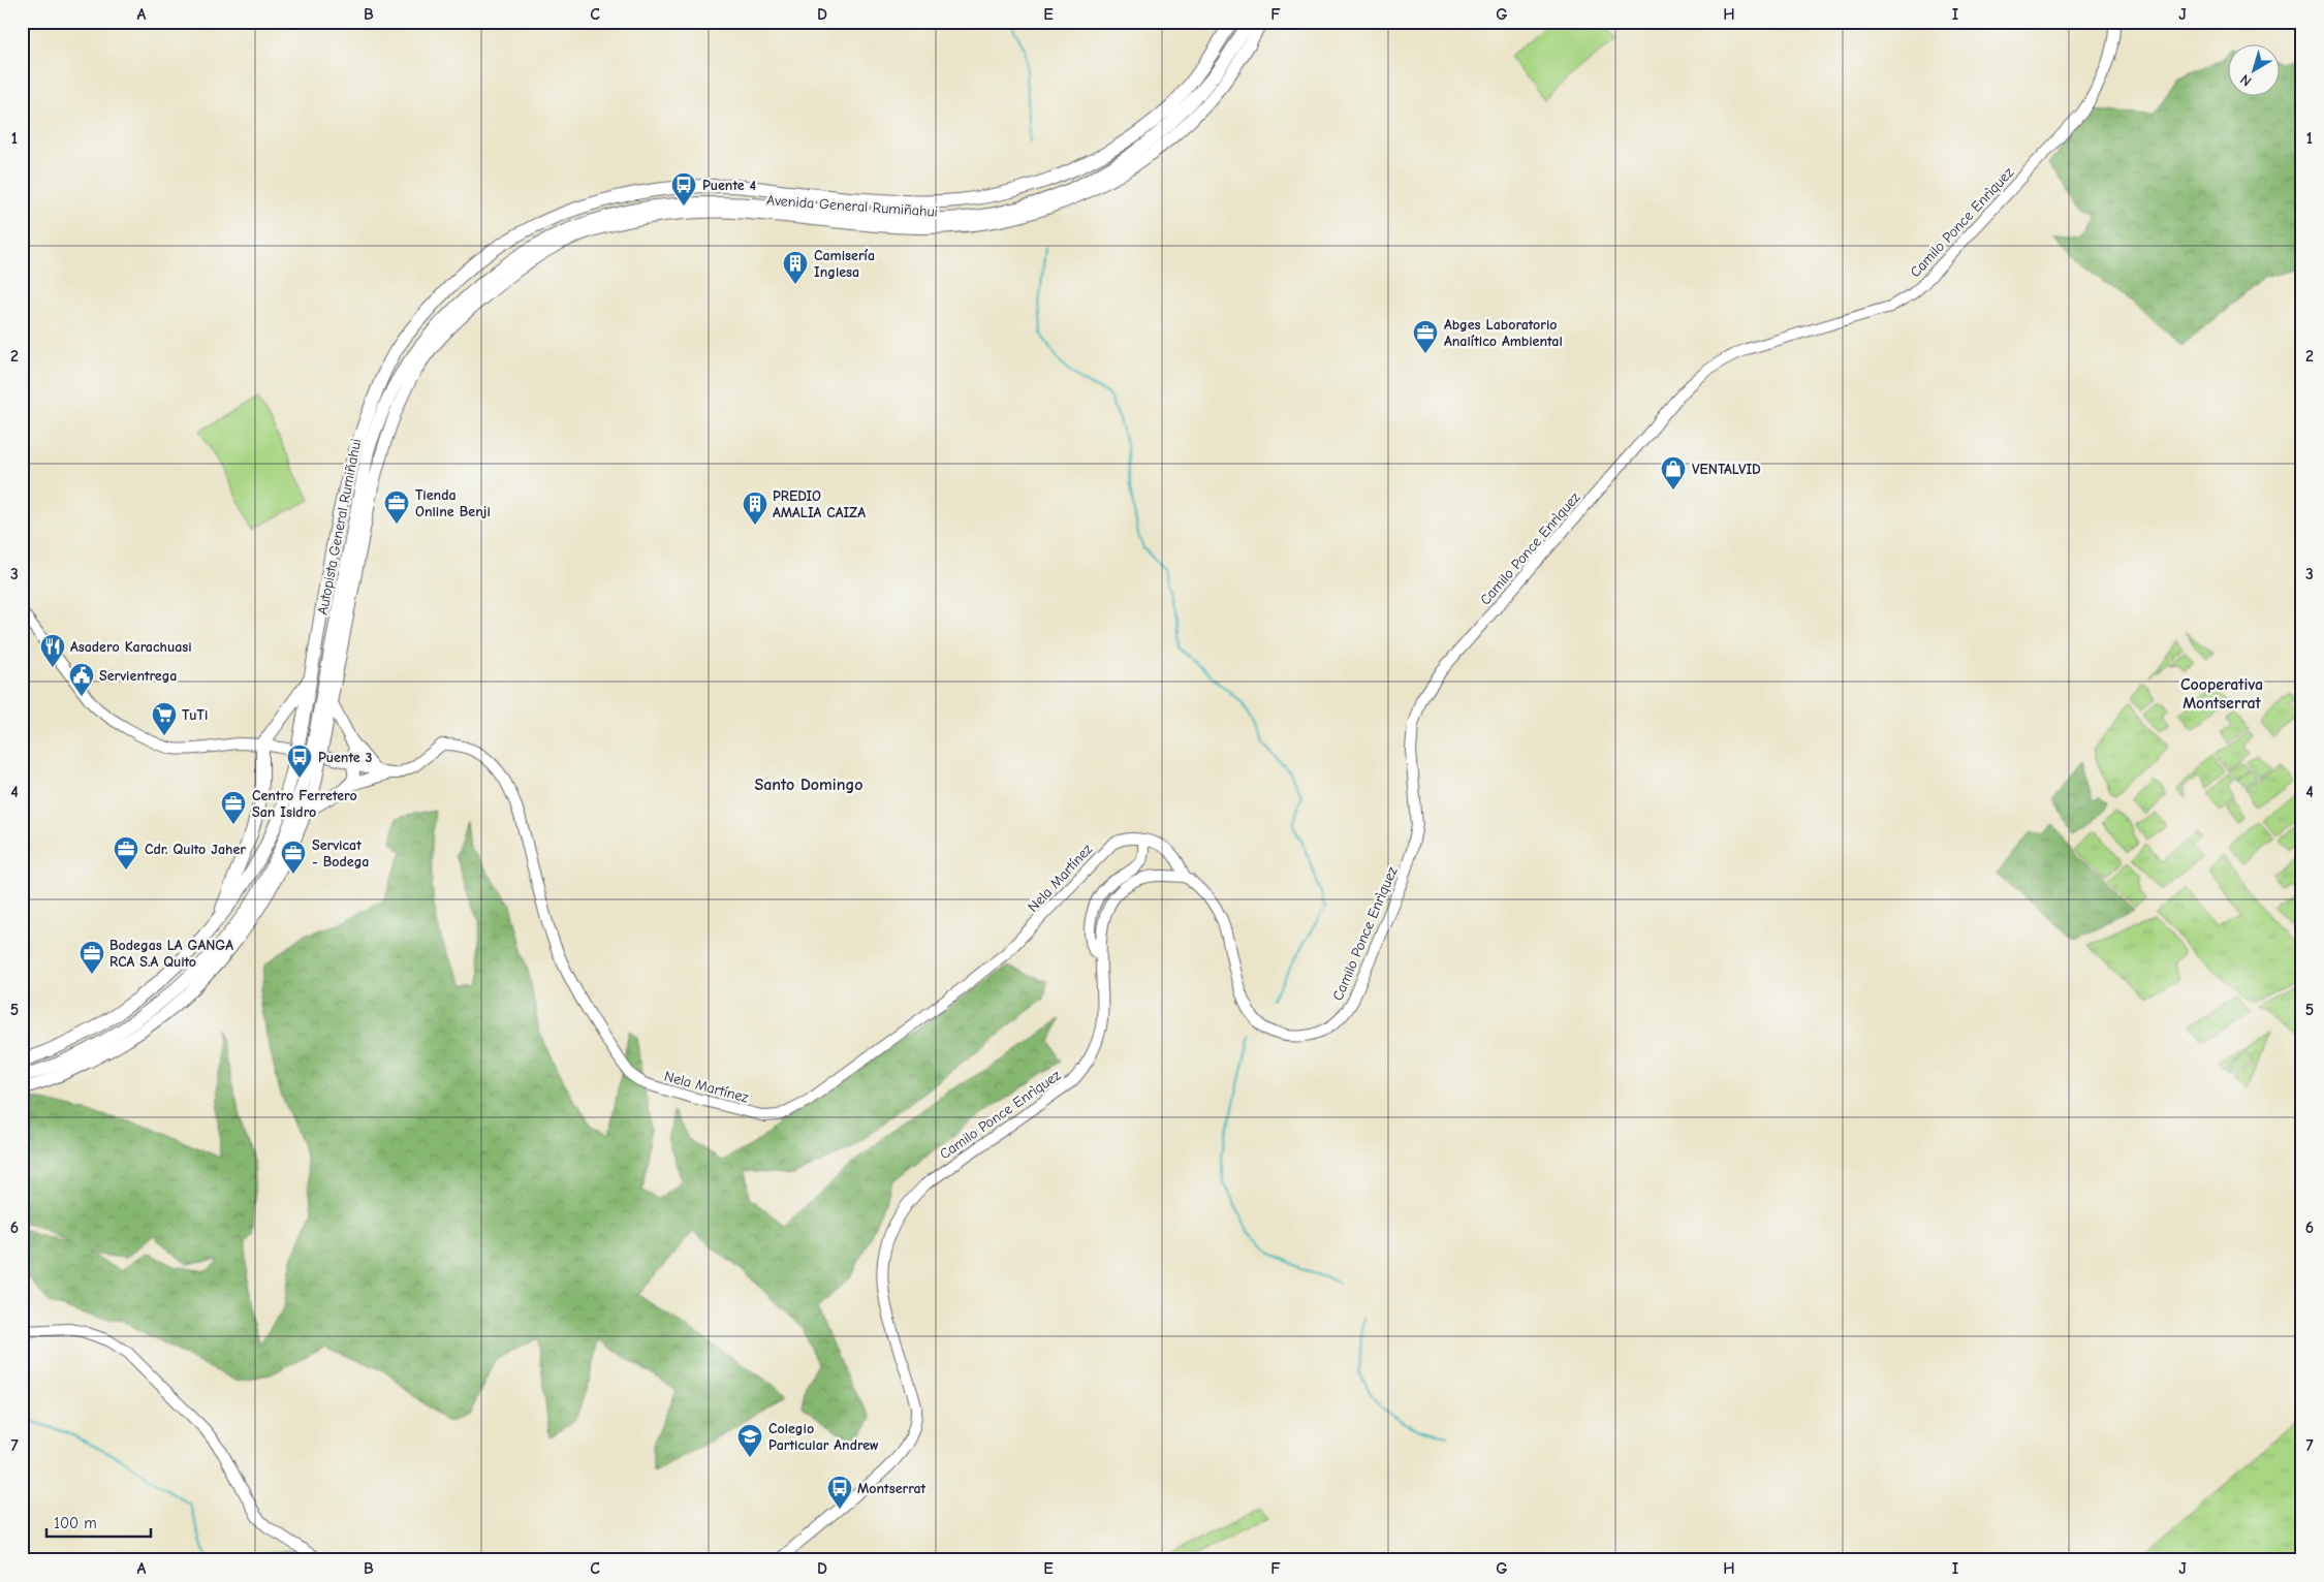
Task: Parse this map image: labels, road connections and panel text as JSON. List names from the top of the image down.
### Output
{
  "streets": {
    "highway": ["Autopista General Rumiñahui"],
    "main road": ["Avenida General Rumiñahui", "Camilo Ponce Enrìquez", "Nela Martínez"]
  },
  "districts": ["Cooperativa Montserrat", "Santo Domingo"],
  "places": {
    "bus stop": ["Puente 4", "Puente 3", "Montserrat"],
    "building": ["Camisería Inglesa", "PREDIO AMALIA CAIZA"],
    "office": [
      "Abges Laboratorio Analítico Ambiental",
      "Tienda Online Benji",
      "Centro Ferretero San Isidro",
      "Cdr. Quito Jaher",
      "Servicat - Bodega",
      "Bodegas LA GANGA RCA S.A Quito"
    ],
    "shop": ["VENTALVID"],
    "restaurant": ["Asadero Karachuasi"],
    "public building": ["Servientrega"],
    "supermarket": ["TuTi"],
    "school or university": ["Colegio Particular Andrew"]
  },
  "scale_bar": "100 m",
  "north": "bottom left",
  "grid": {
    "columns": [
      "A",
      "B",
      "C",
      "D",
      "E",
      "F",
      "G",
      "H",
      "I",
      "J"
    ],
    "rows": [
      "1",
      "2",
      "3",
      "4",
      "5",
      "6",
      "7"
    ]
  }
}
